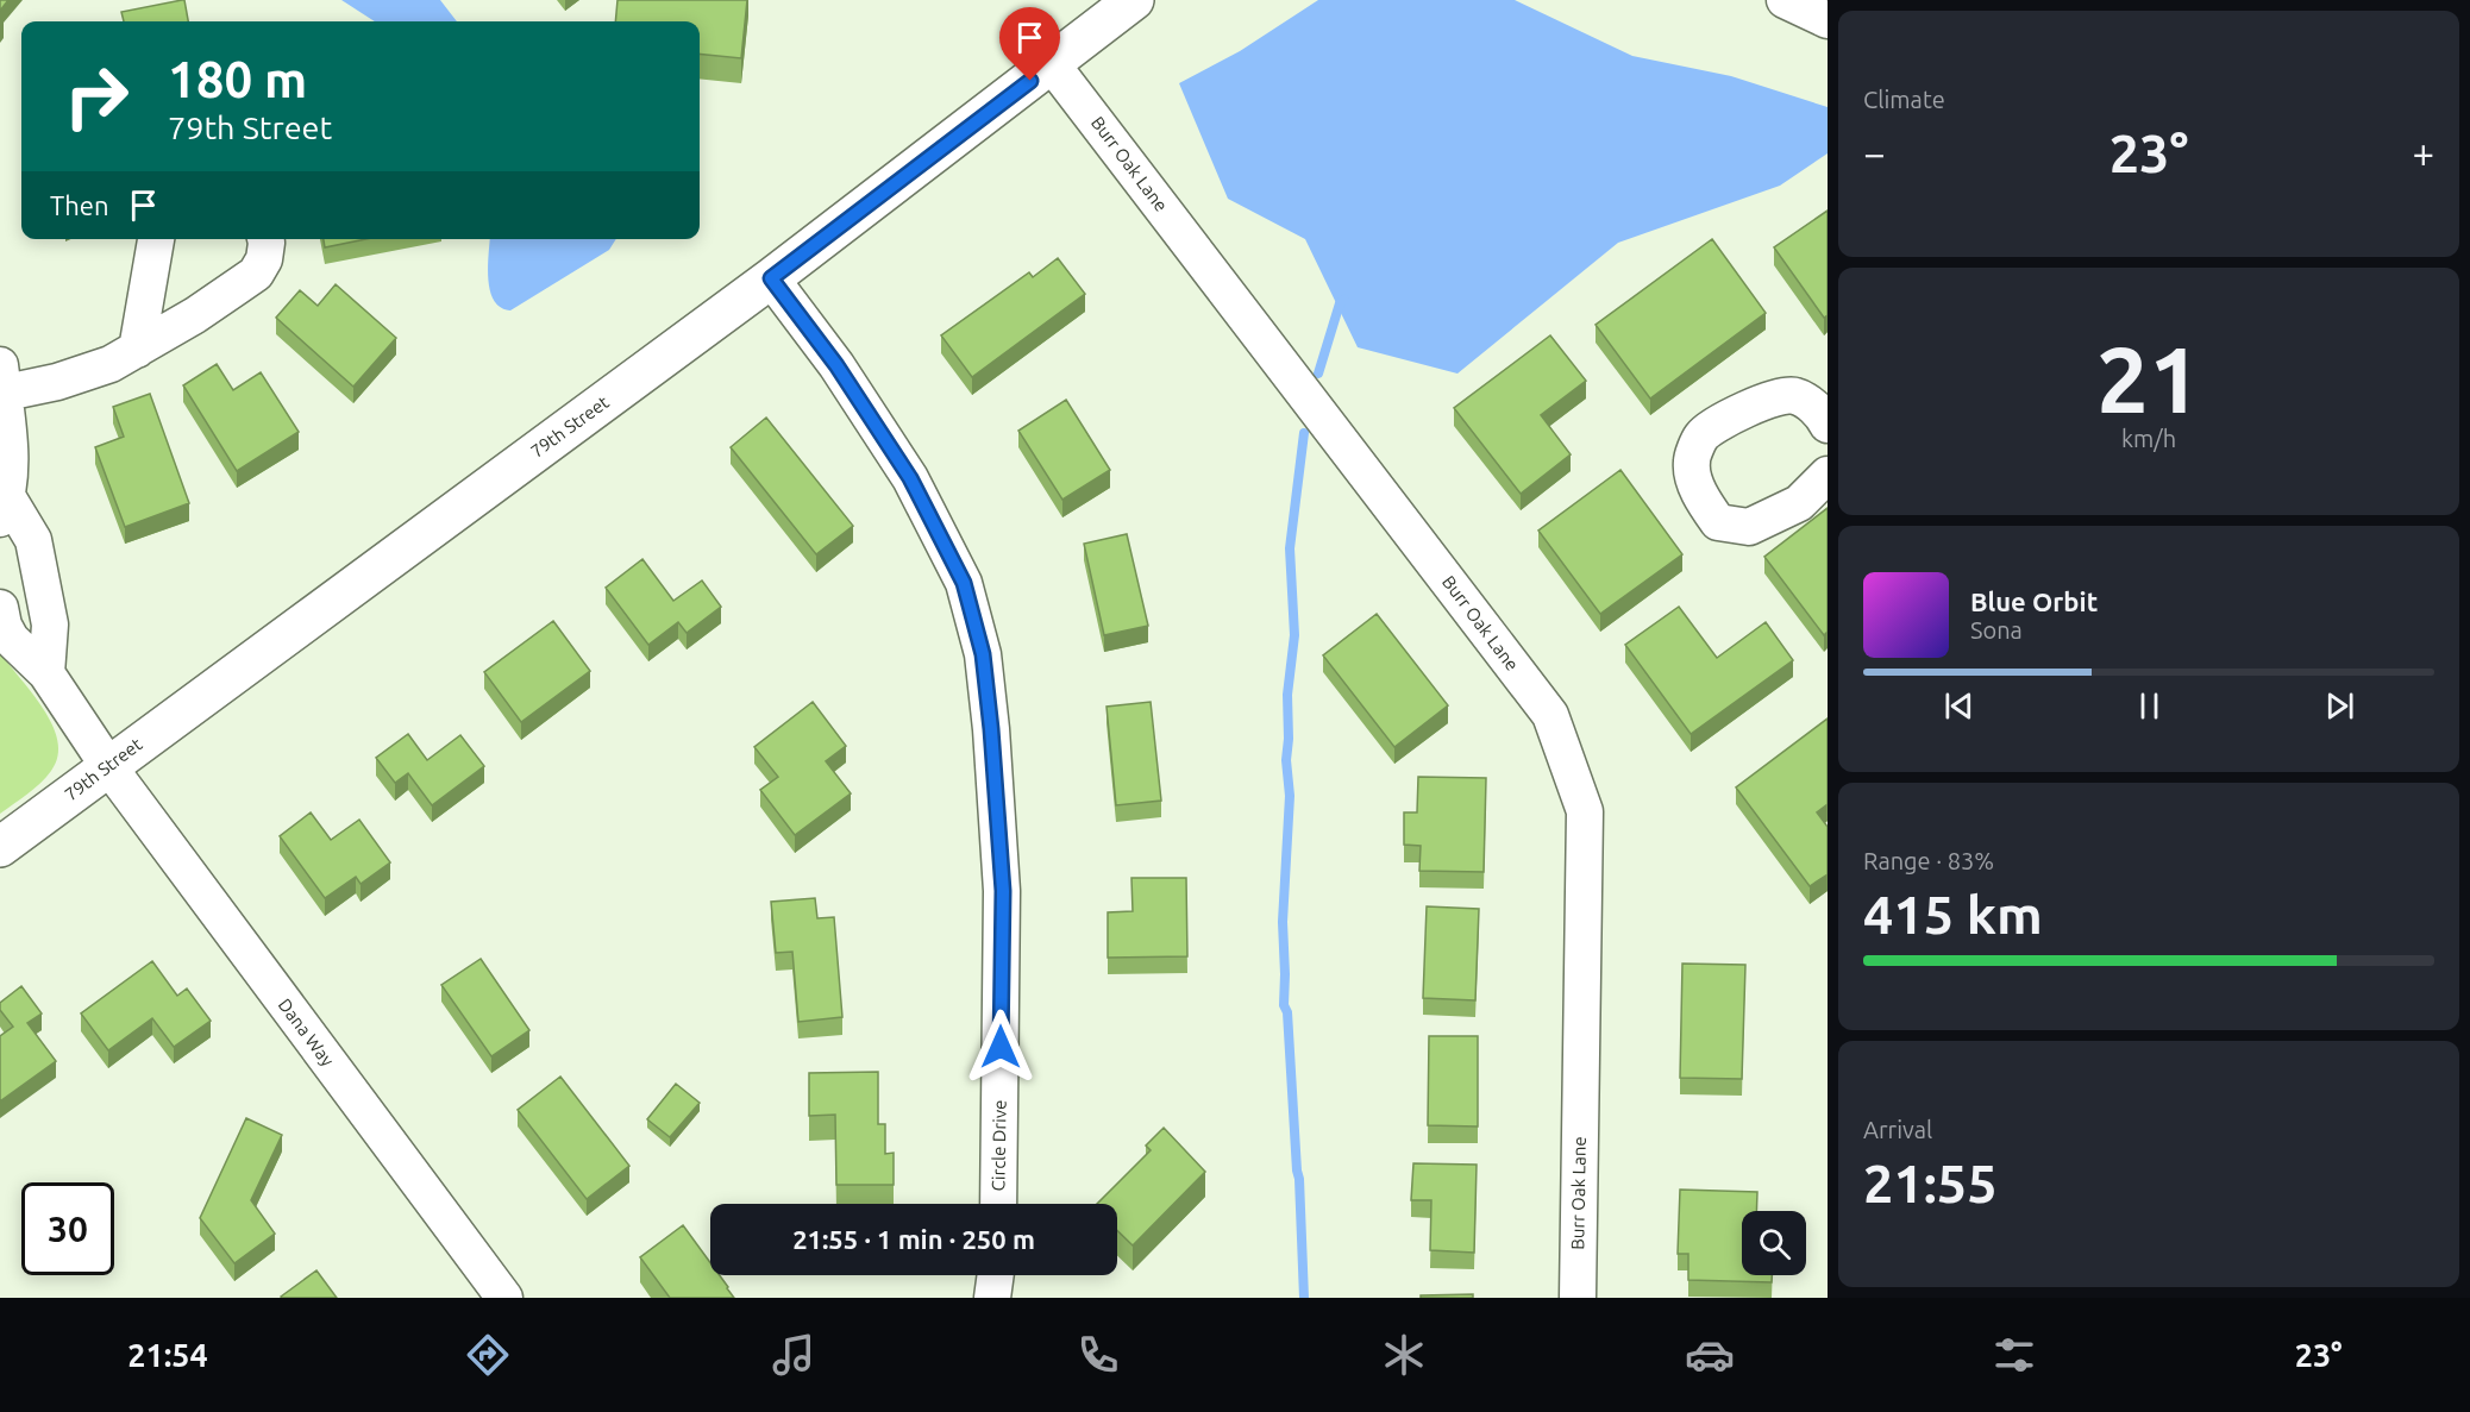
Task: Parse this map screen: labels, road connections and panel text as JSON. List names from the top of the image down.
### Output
{
  "streets": {
    "street": [
      "Burr Oak Lane",
      "79th Street",
      "Dana Way",
      "Circle Drive"
    ]
  },
  "crossings": [
    ["Burr Oak Lane", "79th Street"],
    ["79th Street", "Dana Way"],
    ["79th Street", "Circle Drive"]
  ],
  "page": {
    "tile": [
      "Climate",
      ["21", "km/h"],
      ["Range · 83%", "415 km"],
      ["Arrival", "21:55"]
    ],
    "turn": ["180 m", "79th Street"],
    "heat": ["−", "23°", "+"],
    "then": "Then",
    "song": ["Blue Orbit", "Sona"],
    "limit": "30",
    "trip": "21:55 · 1 min · 250 m",
    "tabs": ["21:54", "23°"]
  }
}
